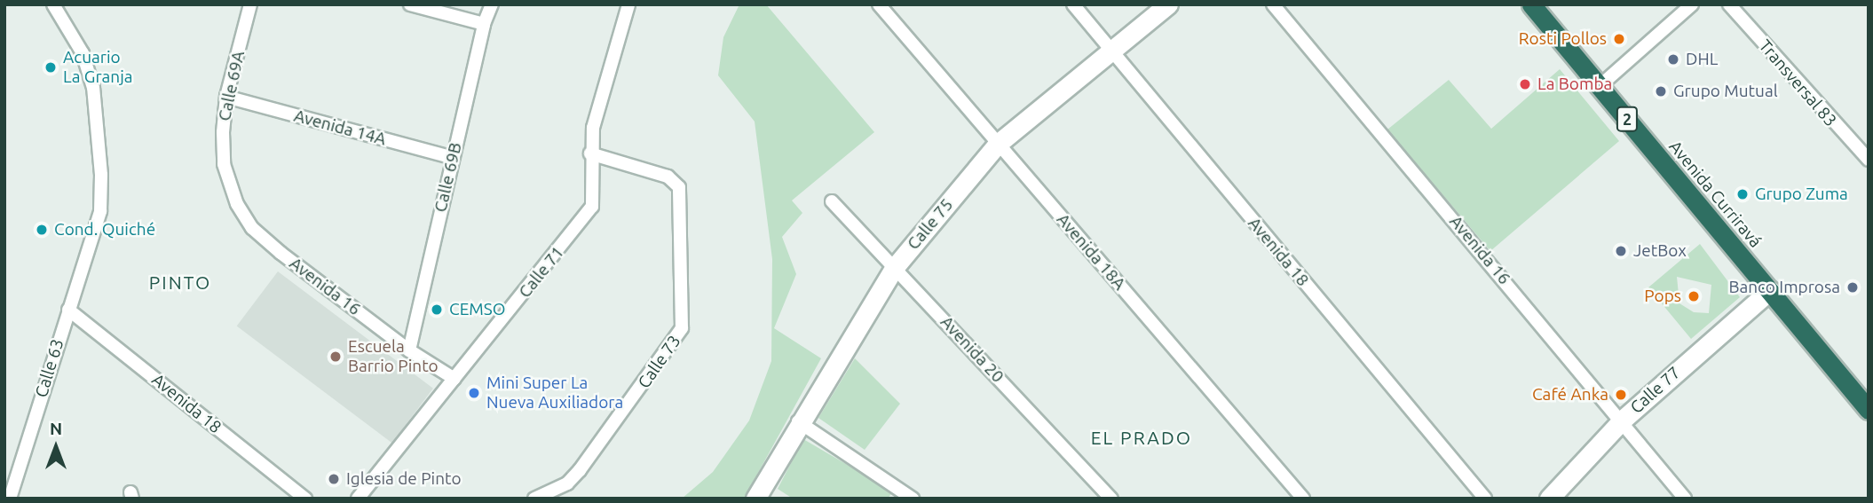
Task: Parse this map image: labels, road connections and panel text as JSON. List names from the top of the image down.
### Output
{
  "streets": {
    "highway": ["2", "Avenida Curriravá"],
    "street": [
      "Transversal 83",
      "Calle 69A",
      "Avenida 14A",
      "Calle 69B",
      "Calle 75",
      "Avenida 16",
      "Avenida 18A",
      "Avenida 18",
      "Calle 71",
      "Avenida 20",
      "Calle 73",
      "Calle 63",
      "Calle 77"
    ]
  },
  "crossings": [
    ["Calle 69A", "Avenida 14A"],
    ["Calle 69A", "Avenida 16"],
    ["Avenida 14A", "Calle 69B"],
    ["Calle 69B", "Avenida 16"],
    ["Avenida Curriravá", "Calle 77"],
    ["Calle 75", "Avenida 18A"],
    ["Calle 75", "Avenida 18"],
    ["Calle 75", "Avenida 20"],
    ["Avenida 16", "Calle 71"],
    ["Avenida 16", "Calle 77"],
    ["Avenida 18", "Calle 63"],
    ["Calle 71", "Calle 73"]
  ],
  "districts": ["PINTO", "EL PRADO"],
  "places": [
    "Rosti Pollos",
    "DHL",
    "Acuario La Granja",
    "La Bomba",
    "Grupo Mutual",
    "Grupo Zuma",
    "Cond. Quiché",
    "JetBox",
    "Banco Improsa",
    "Pops",
    "CEMSO",
    "Escuela Barrio Pinto",
    "Mini Super La Nueva Auxiliadora",
    "Café Anka",
    "Iglesia de Pinto"
  ],
  "north": "top"
}
